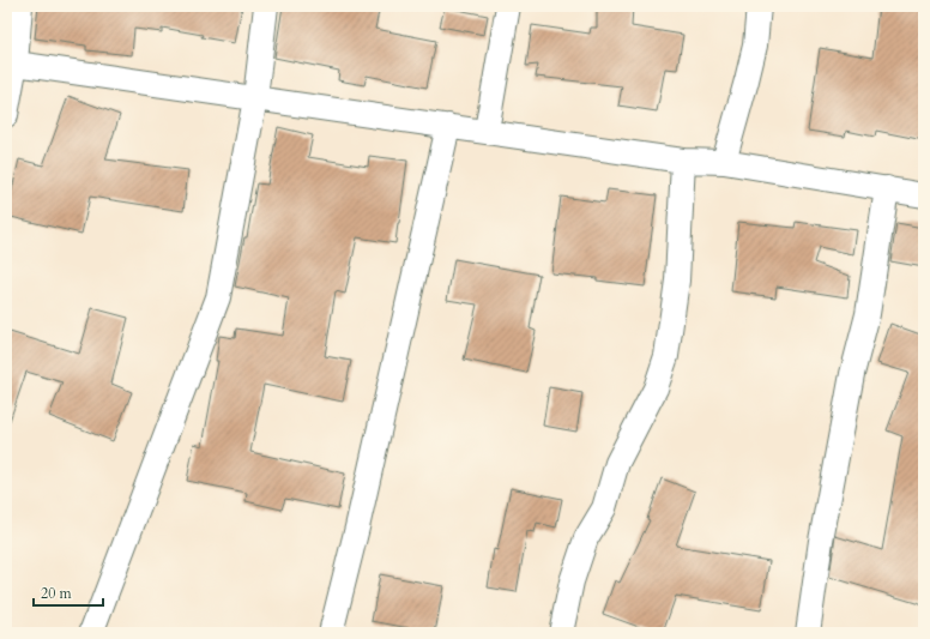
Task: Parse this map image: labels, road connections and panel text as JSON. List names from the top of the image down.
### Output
{
  "scale_bar": "20 m"
}
